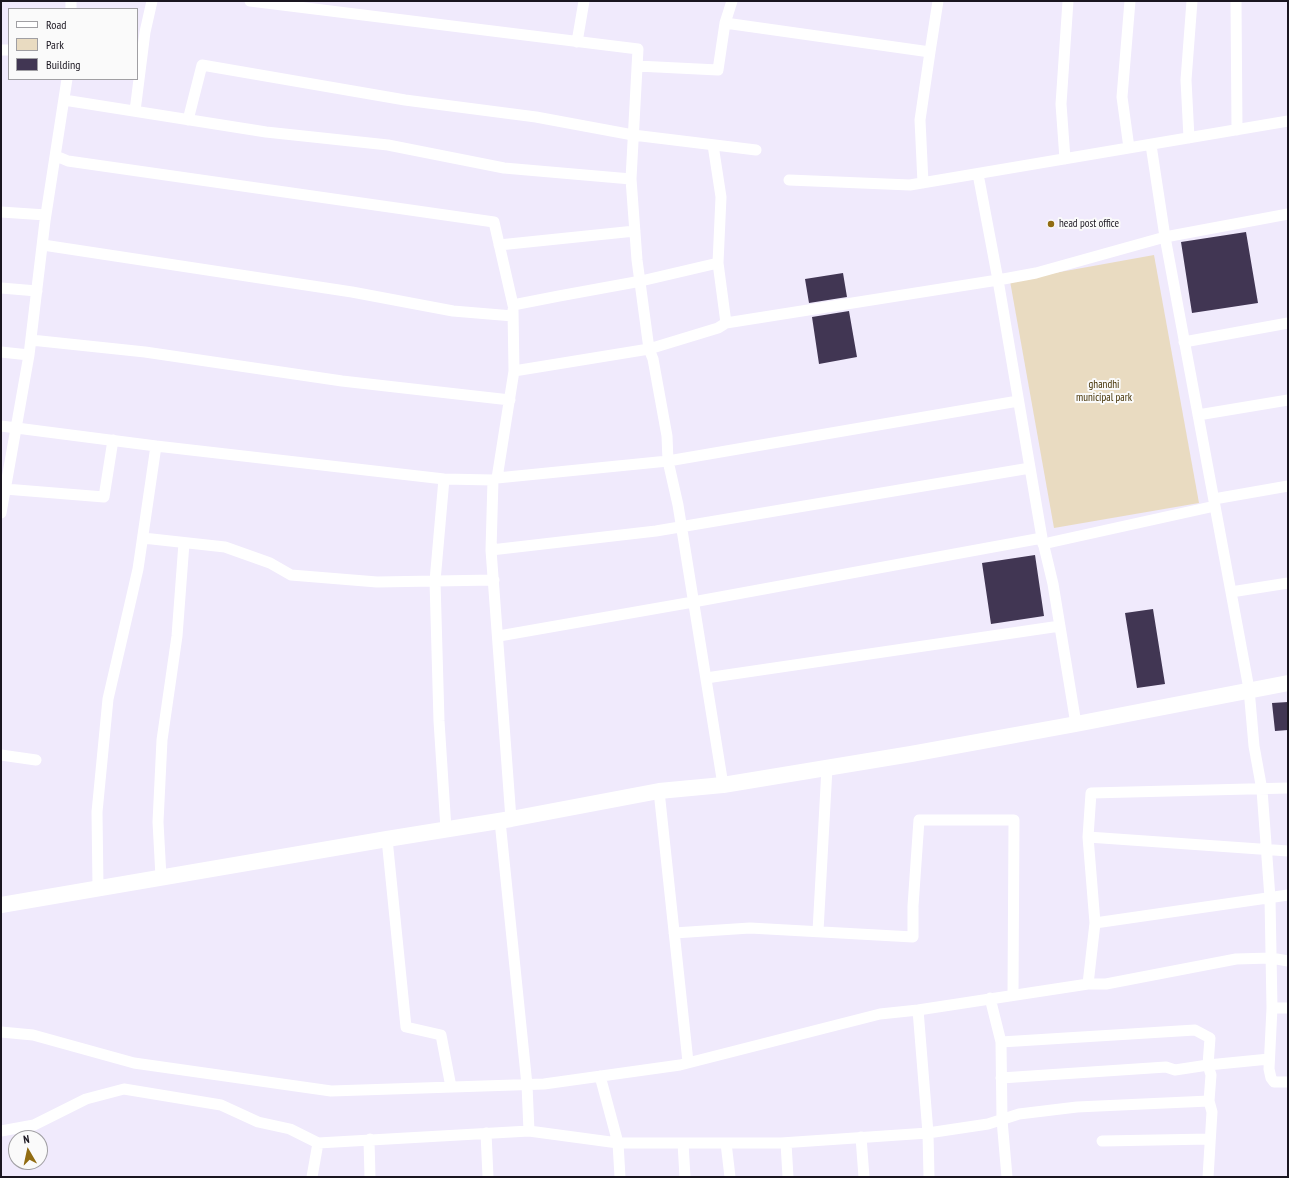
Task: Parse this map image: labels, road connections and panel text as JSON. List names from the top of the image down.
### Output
{
  "parks": ["ghandhi municipal park"],
  "places": ["head post office"],
  "legend": ["Road", "Park", "Building"],
  "north": "top"
}
